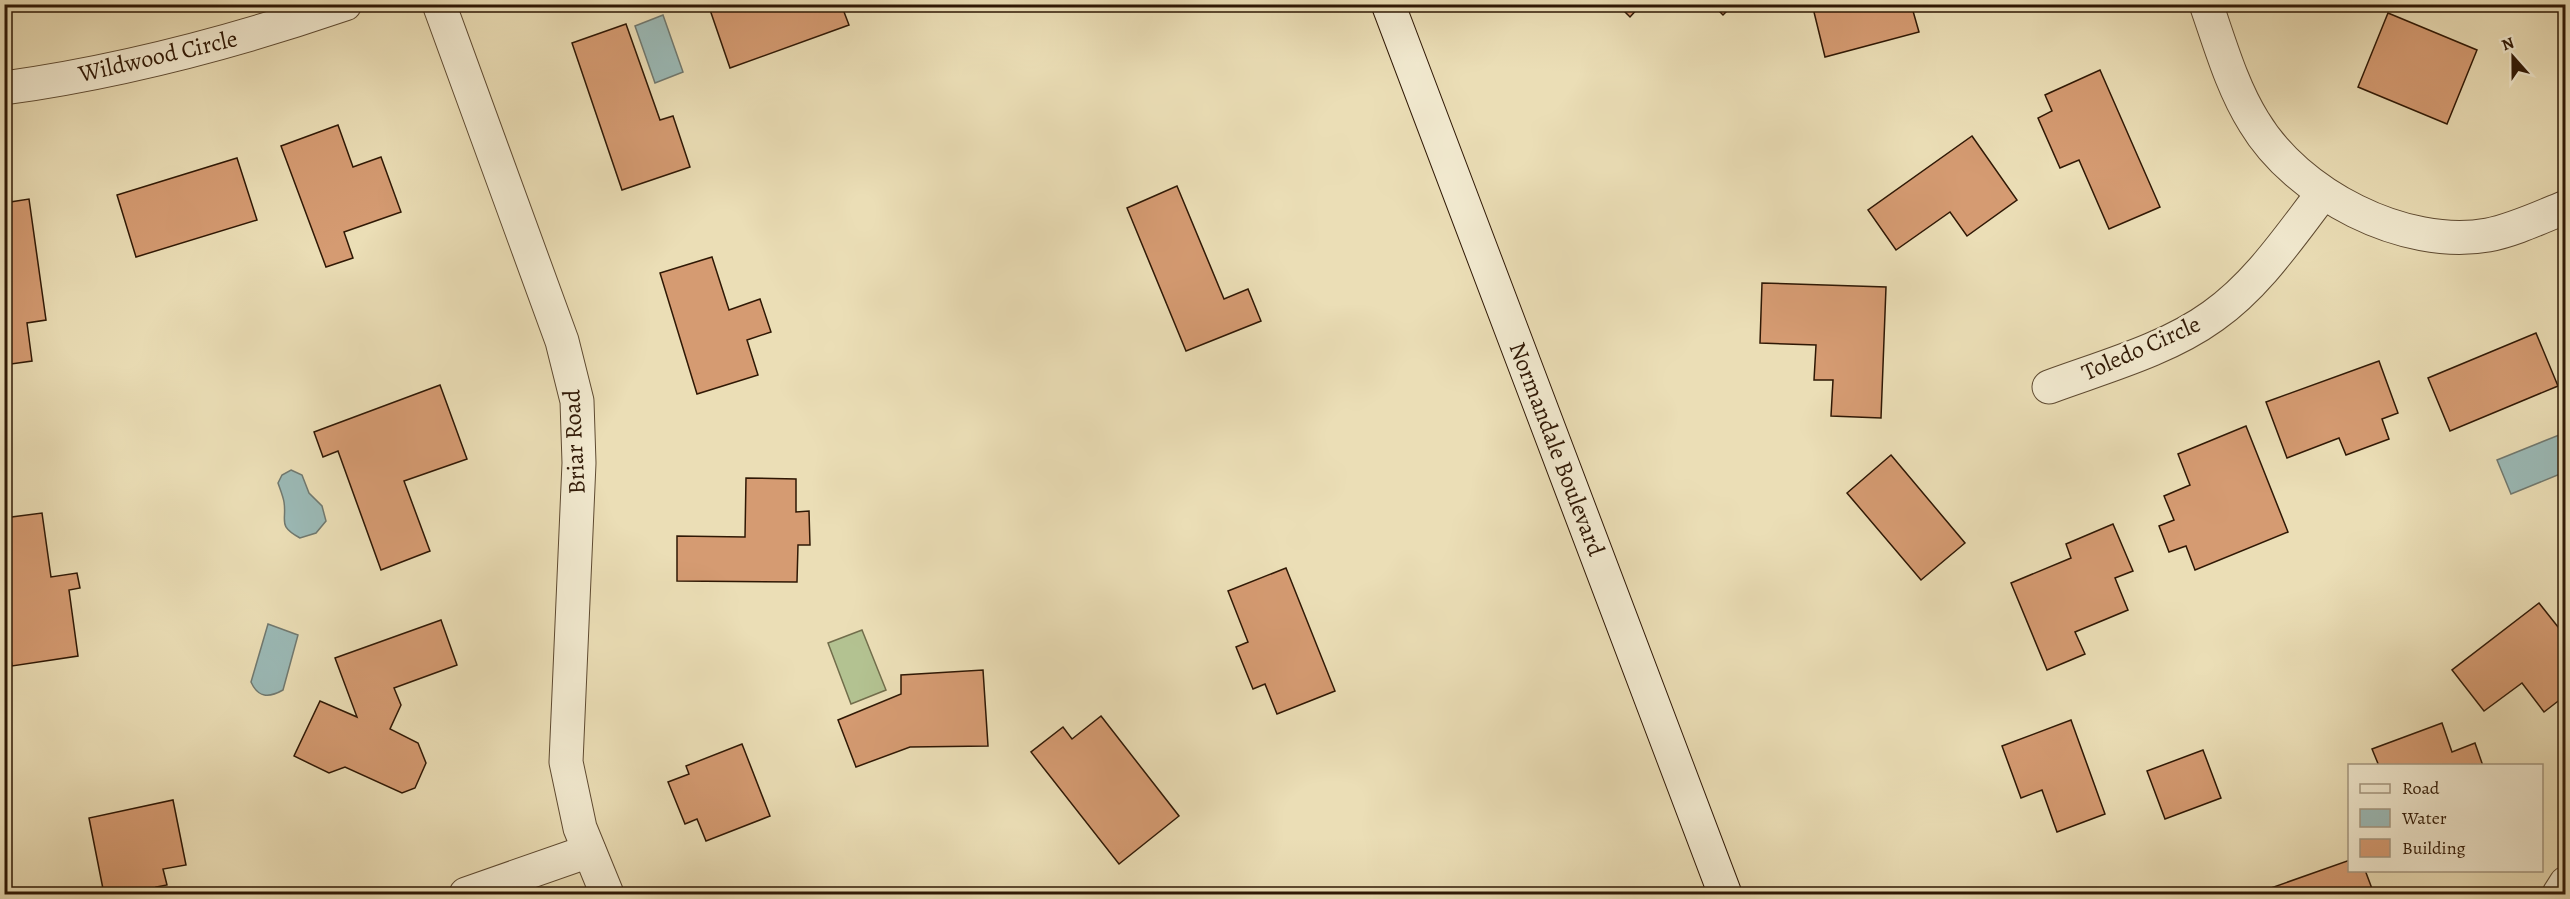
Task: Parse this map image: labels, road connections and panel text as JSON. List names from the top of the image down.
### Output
{
  "streets": {
    "street": [
      "Wildwood Circle",
      "Toledo Circle",
      "Briar Road",
      "Normandale Boulevard"
    ]
  },
  "legend": ["Road", "Water", "Building"],
  "north": "top"
}
